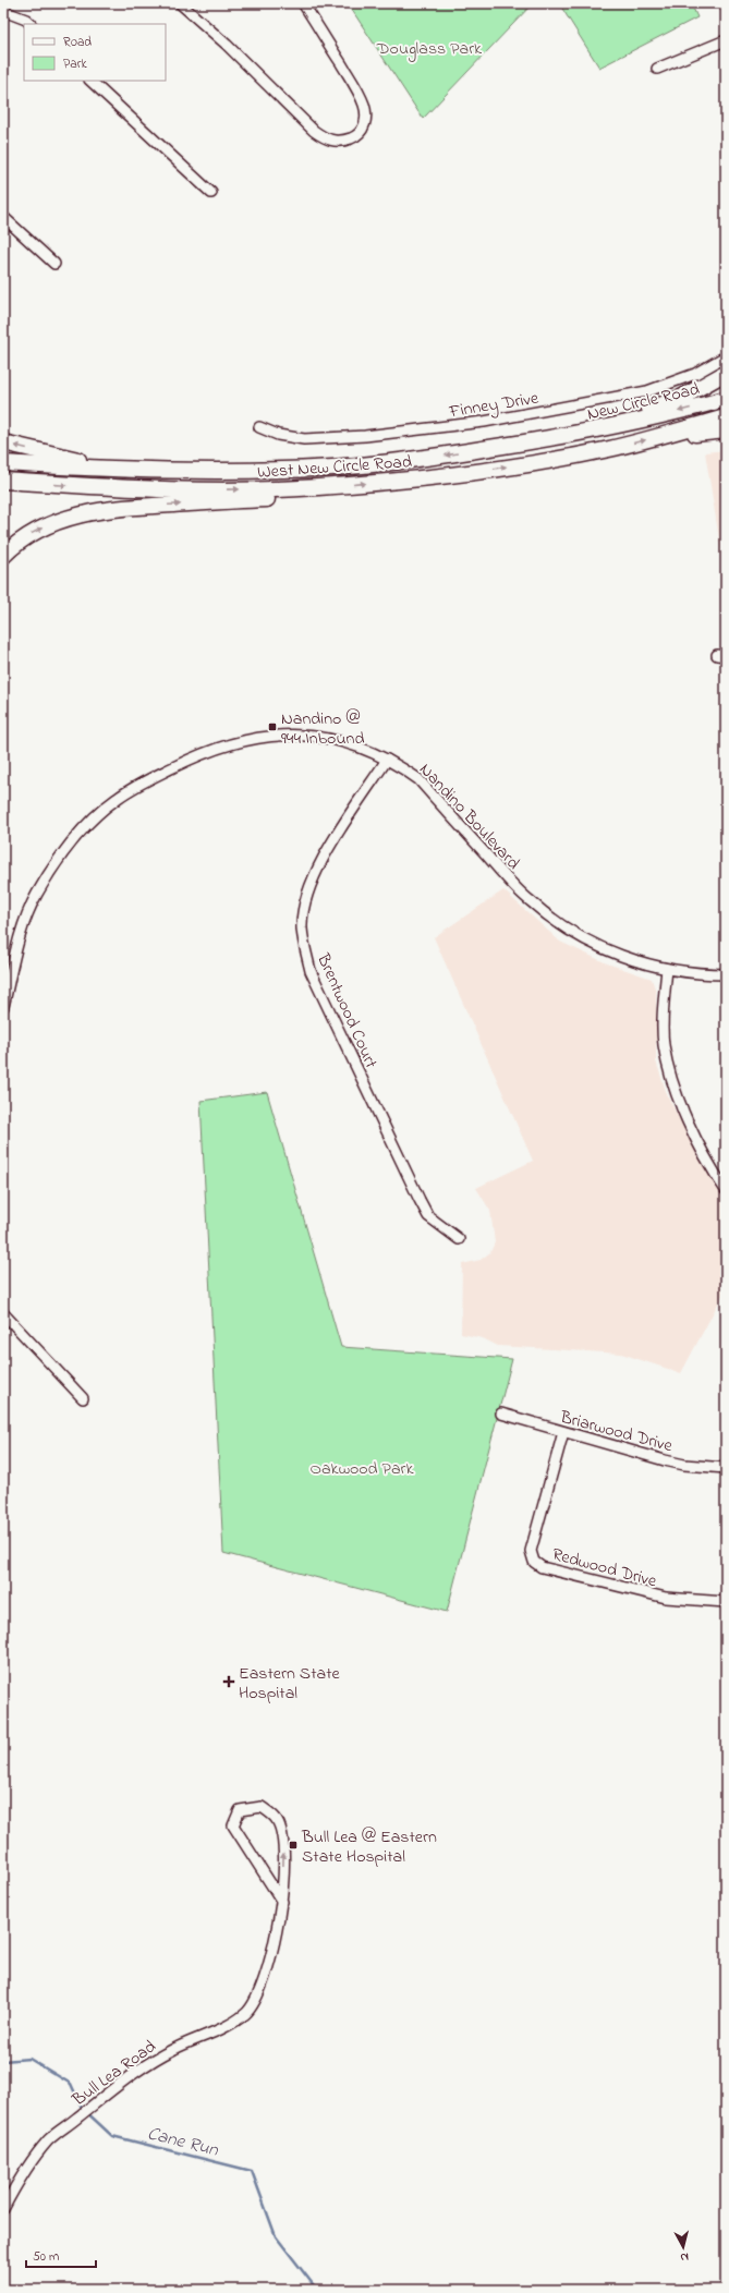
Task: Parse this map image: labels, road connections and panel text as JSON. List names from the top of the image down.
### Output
{
  "streets": {
    "highway": ["New Circle Road", "West New Circle Road"],
    "street": [
      "Finney Drive",
      "Nandino Boulevard",
      "Brentwood Court",
      "Briarwood Drive",
      "Redwood Drive",
      "Bull Lea Road"
    ]
  },
  "crossings": [
    ["New Circle Road", "West New Circle Road"],
    ["Nandino Boulevard", "Brentwood Court"],
    ["Briarwood Drive", "Redwood Drive"]
  ],
  "water": ["Cane Run"],
  "parks": ["Douglass Park", "Oakwood Park"],
  "places": {
    "transit": ["Nandino @ 944 Inbound", "Bull Lea @ Eastern State Hospital"],
    "health": ["Eastern State Hospital"]
  },
  "legend": ["Road", "Park"],
  "scale_bar": "50 m",
  "north": "bottom"
}
